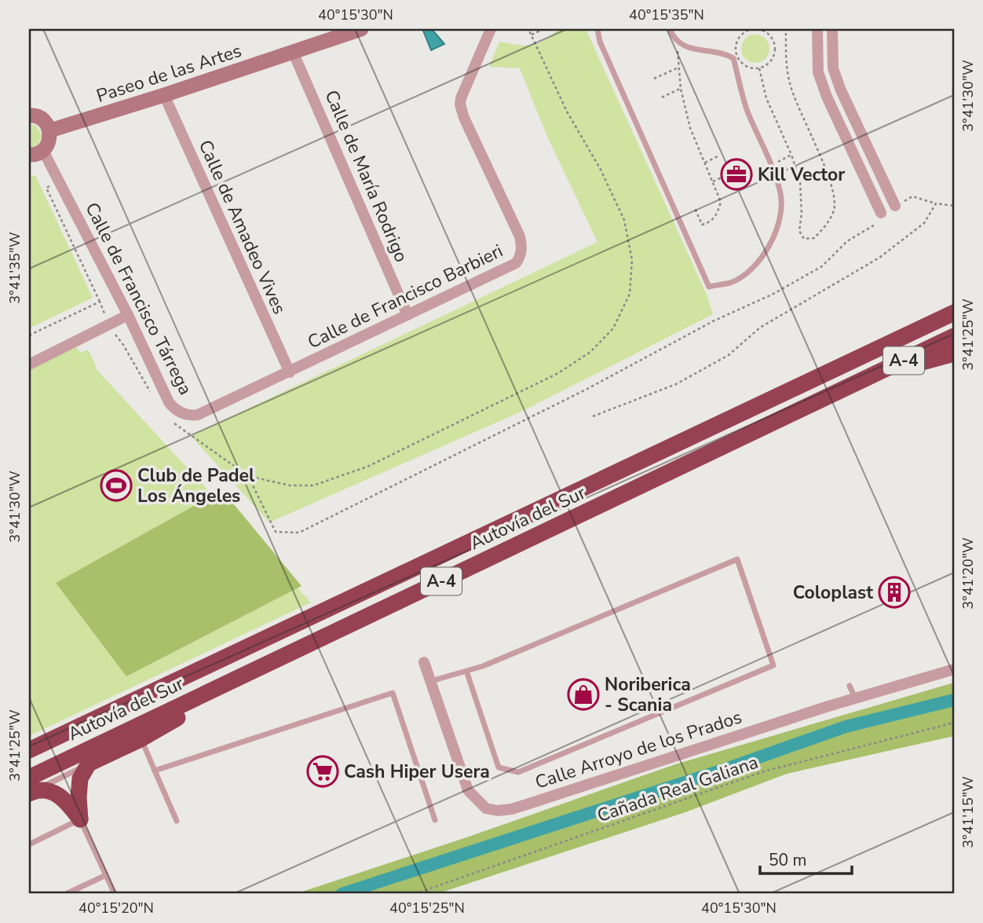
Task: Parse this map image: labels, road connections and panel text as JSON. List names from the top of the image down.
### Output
{
  "streets": {
    "highway": ["A-4", "Autovía del Sur"],
    "main road": ["Paseo de las Artes"],
    "street": [
      "Calle de María Rodrigo",
      "Calle de Amadeo Vives",
      "Calle de Francisco Barbieri",
      "Calle de Francisco Tárrega",
      "Calle Arroyo de los Prados"
    ],
    "path": ["Cañada Real Galiana"]
  },
  "crossings": [
    ["Paseo de las Artes", "Calle de María Rodrigo"],
    ["Paseo de las Artes", "Calle de Amadeo Vives"],
    ["Calle de María Rodrigo", "Calle de Francisco Barbieri"],
    ["Calle de Amadeo Vives", "Calle de Francisco Barbieri"],
    ["Calle de Amadeo Vives", "Calle de Francisco Tárrega"],
    ["Calle de Francisco Barbieri", "Calle de Francisco Tárrega"]
  ],
  "places": {
    "office": ["Kill Vector"],
    "sports": ["Club de Padel Los Ángeles"],
    "building": ["Coloplast"],
    "shop": ["Noriberica - Scania"],
    "supermarket": ["Cash Hiper Usera"]
  },
  "scale_bar": "50 m",
  "coordinates": [
    "40°15'30\"N",
    "40°15'35\"N",
    "3°41'30\"W",
    "3°41'35\"W",
    "3°41'25\"W",
    "3°41'20\"W",
    "3°41'15\"W",
    "40°15'20\"N",
    "40°15'25\"N"
  ]
}
